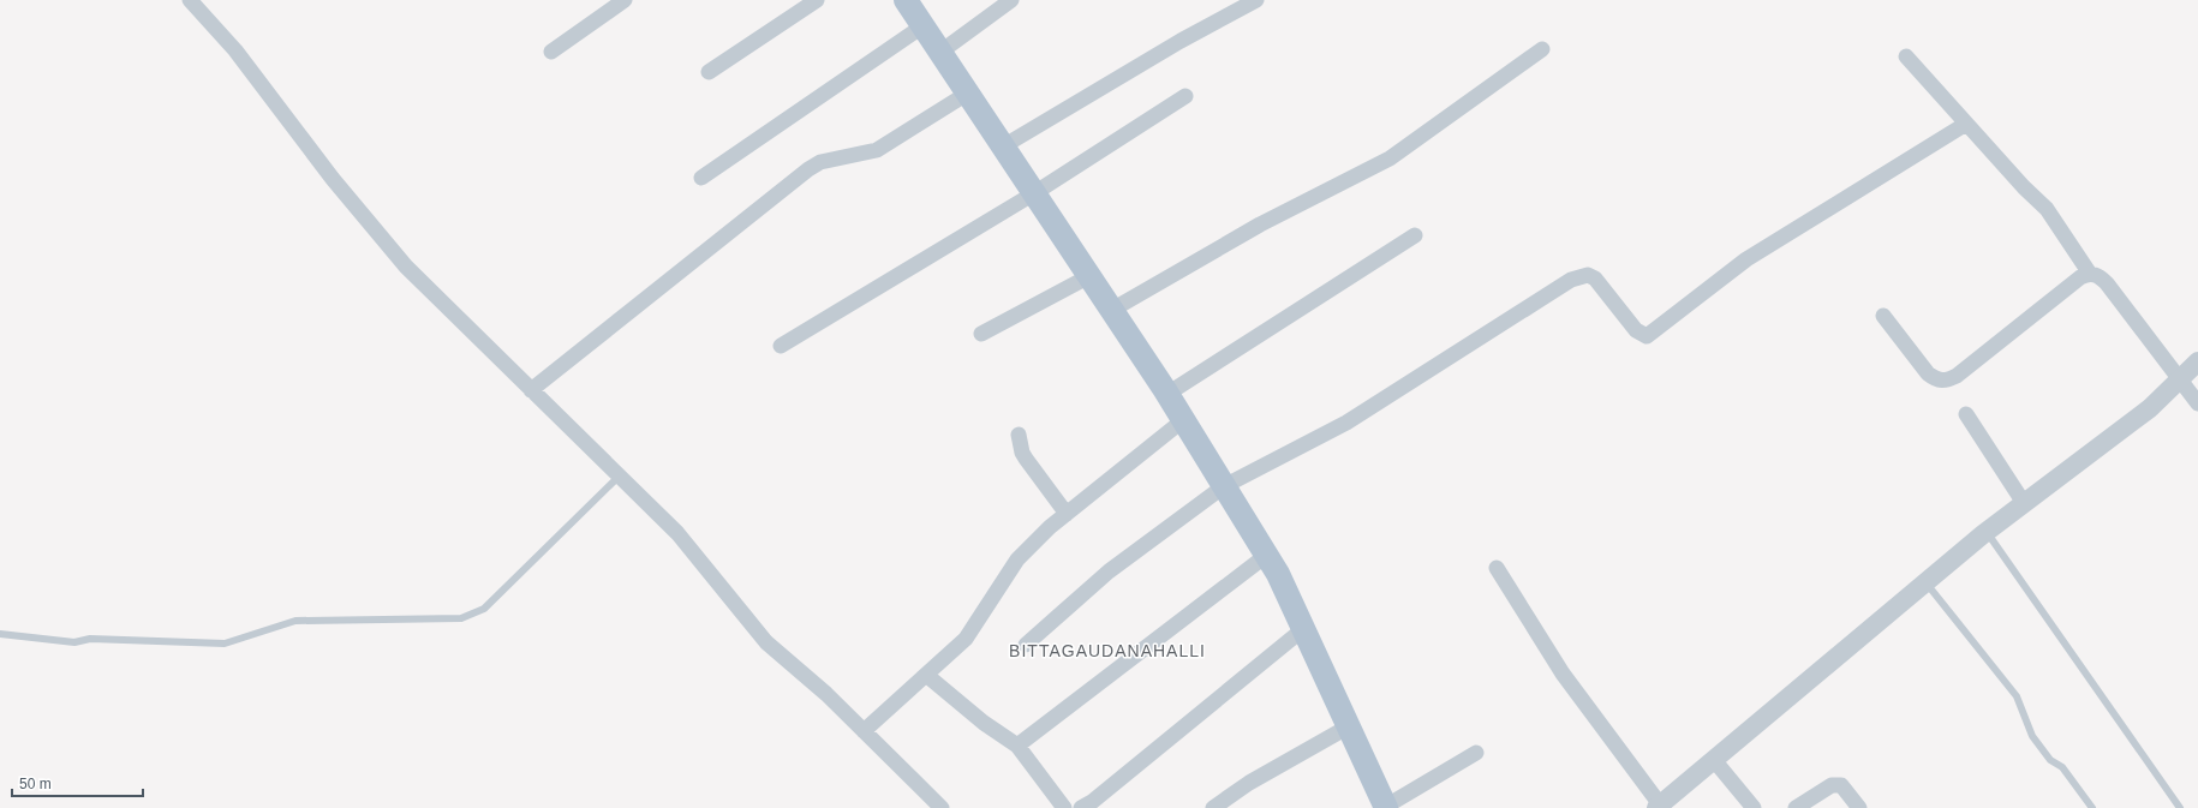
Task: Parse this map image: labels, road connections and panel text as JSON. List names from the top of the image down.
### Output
{
  "districts": ["BITTAGAUDANAHALLI"],
  "scale_bar": "50 m"
}
